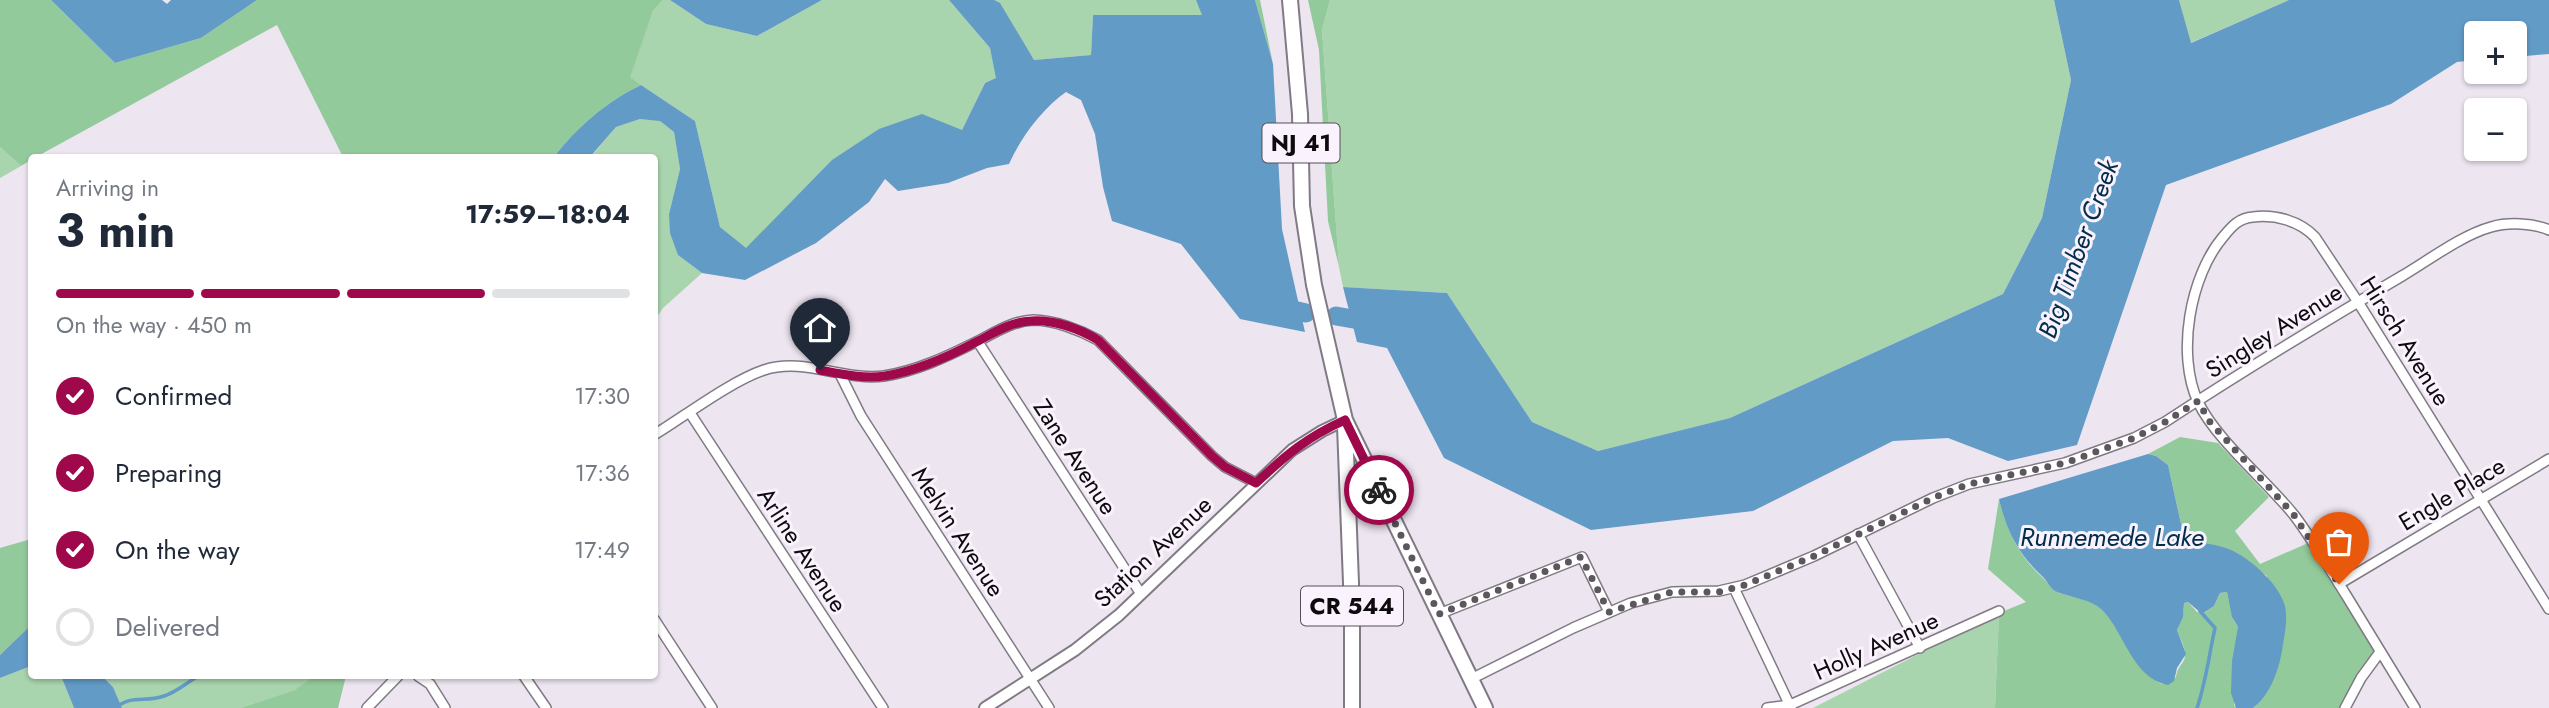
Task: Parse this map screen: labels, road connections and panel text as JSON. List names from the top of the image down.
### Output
{
  "streets": {
    "main road": ["NJ 41", "CR 544"],
    "street": [
      "Singley Avenue",
      "Hirsch Avenue",
      "Zane Avenue",
      "Engle Place",
      "Melvin Avenue",
      "Arline Avenue",
      "Station Avenue",
      "Holly Avenue"
    ]
  },
  "crossings": [
    ["NJ 41", "Singley Avenue"],
    ["NJ 41", "Station Avenue"],
    ["NJ 41", "CR 544"],
    ["Singley Avenue", "Hirsch Avenue"],
    ["Hirsch Avenue", "Engle Place"],
    ["Zane Avenue", "Station Avenue"],
    ["Melvin Avenue", "Station Avenue"],
    ["Station Avenue", "CR 544"]
  ],
  "water": ["Big Timber Creek", "Runnemede Lake"],
  "page": {
    "map_buttons": ["+", "−"],
    "heading": ["3 min", "Arriving in", "17:59–18:04"],
    "bar": "On the way · 450 m",
    "list": [
      ["Confirmed", "17:30"],
      ["Preparing", "17:36"],
      ["On the way", "17:49"],
      "Delivered"
    ]
  }
}
